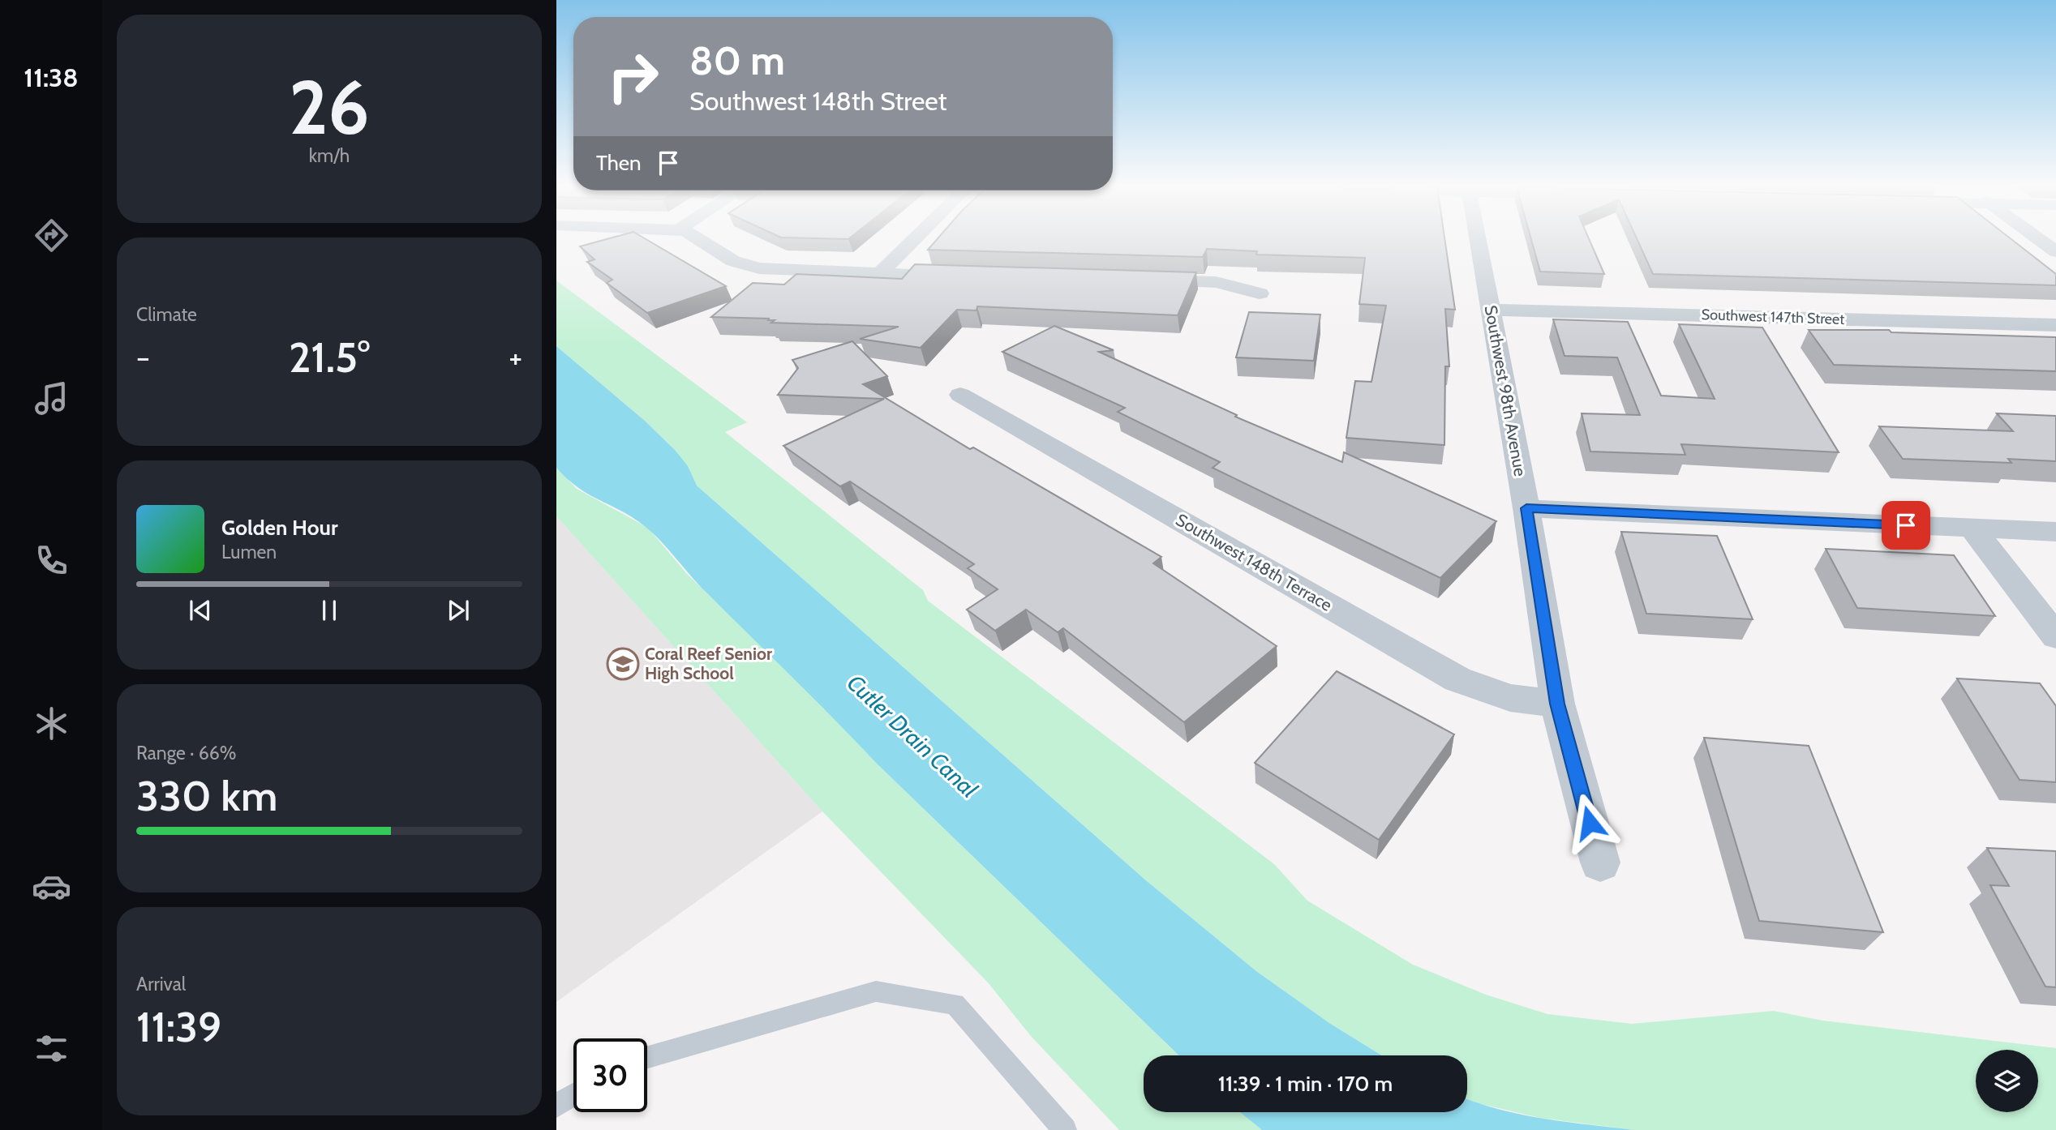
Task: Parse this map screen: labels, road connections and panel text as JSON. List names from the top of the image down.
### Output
{
  "streets": {
    "street": ["Southwest 147th Street", "Southwest 98th Avenue", "Southwest 148th Terrace"]
  },
  "crossings": [
    ["Southwest 147th Street", "Southwest 98th Avenue"],
    ["Southwest 98th Avenue", "Southwest 148th Terrace"]
  ],
  "water": ["Cutler Drain Canal"],
  "places": {
    "school or university": ["Coral Reef Senior High School"]
  },
  "page": {
    "tabs": "11:38",
    "tile": [
      ["26", "km/h"],
      "Climate",
      ["Range · 66%", "330 km"],
      ["Arrival", "11:39"]
    ],
    "turn": ["80 m", "Southwest 148th Street"],
    "then": "Then",
    "heat": ["−", "21.5°", "+"],
    "song": ["Golden Hour", "Lumen"],
    "limit": "30",
    "trip": "11:39 · 1 min · 170 m"
  }
}
